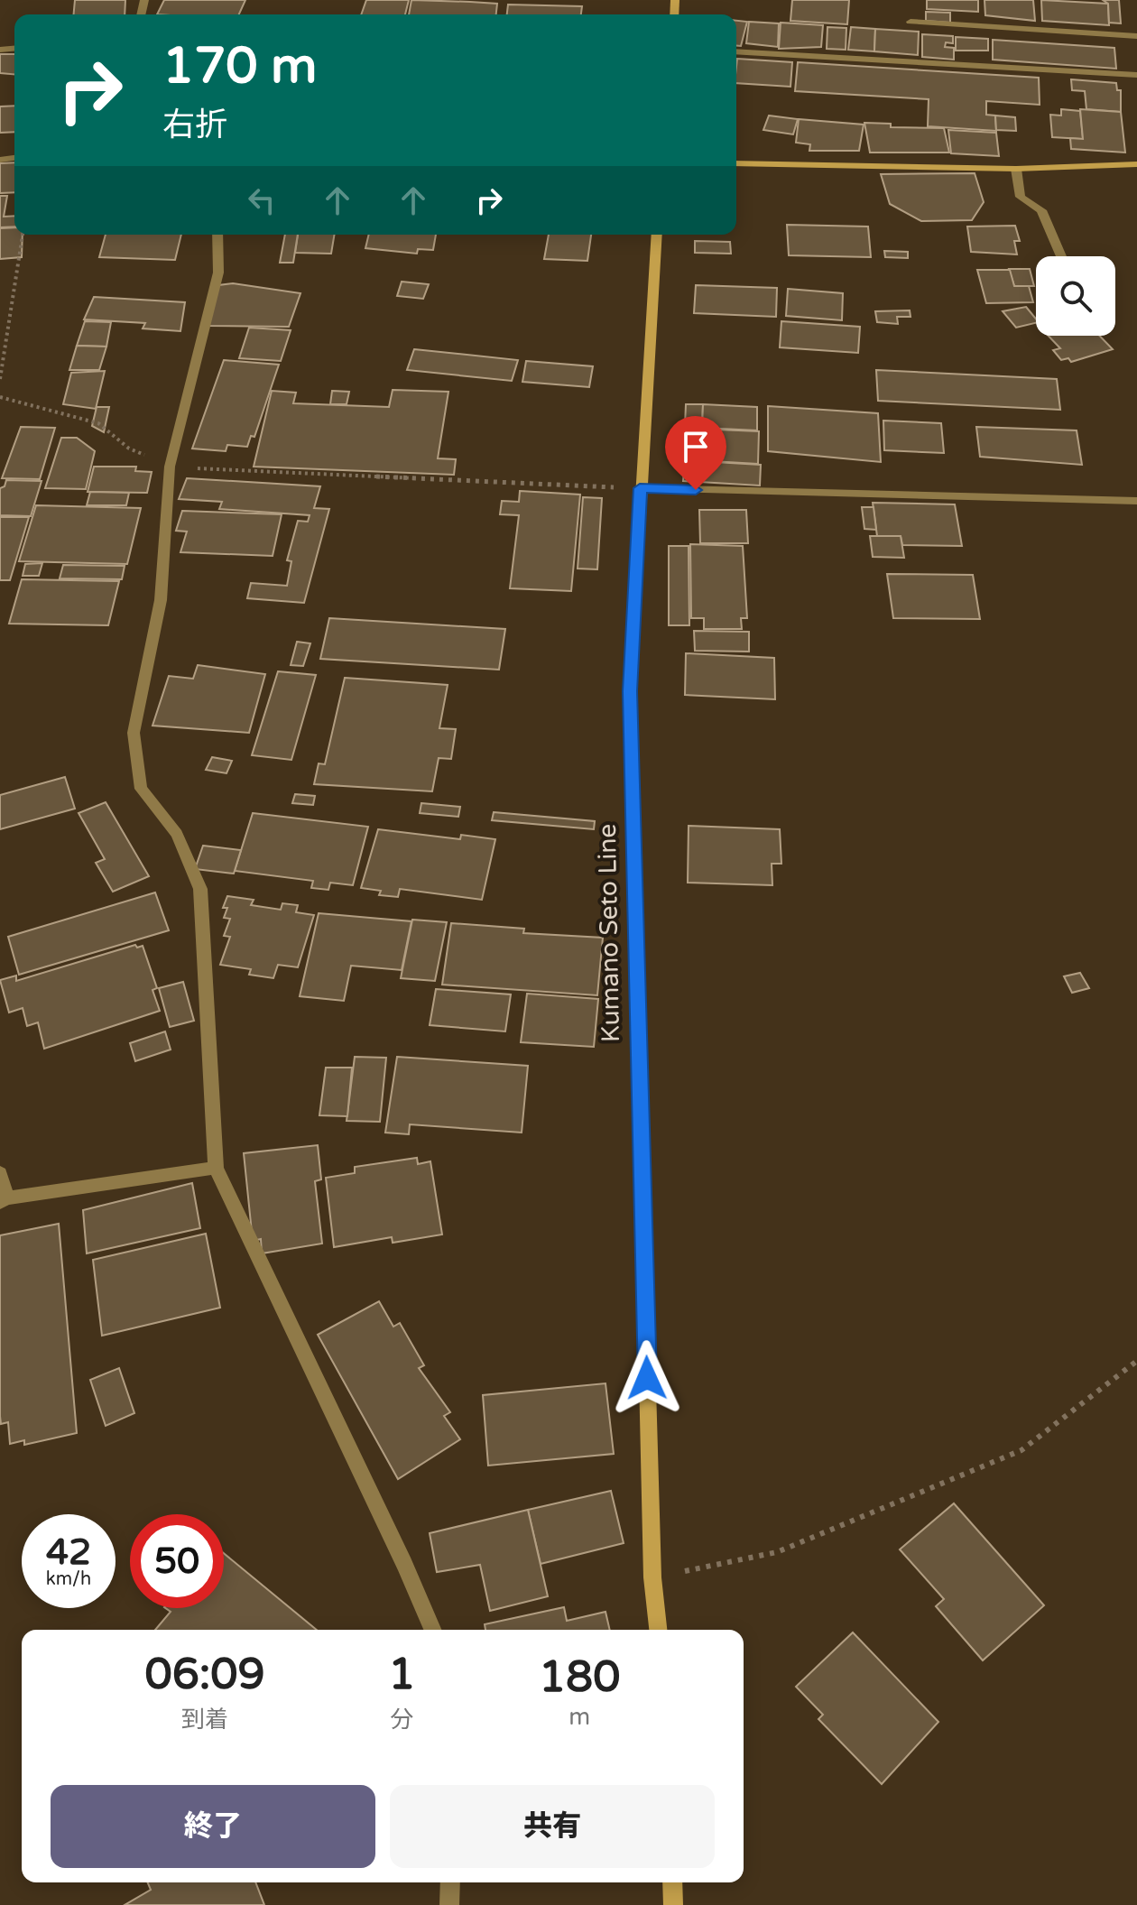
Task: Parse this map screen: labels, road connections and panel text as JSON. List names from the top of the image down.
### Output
{
  "streets": {
    "main road": ["Kumano Seto Line"]
  },
  "page": {
    "turn": ["170 m", "右折"],
    "speed": "42 km/h",
    "limit": "50",
    "eta": [
      "06:09",
      "到着",
      "1",
      "分",
      "180",
      "m"
    ],
    "buttons": ["終了", "共有"]
  }
}
